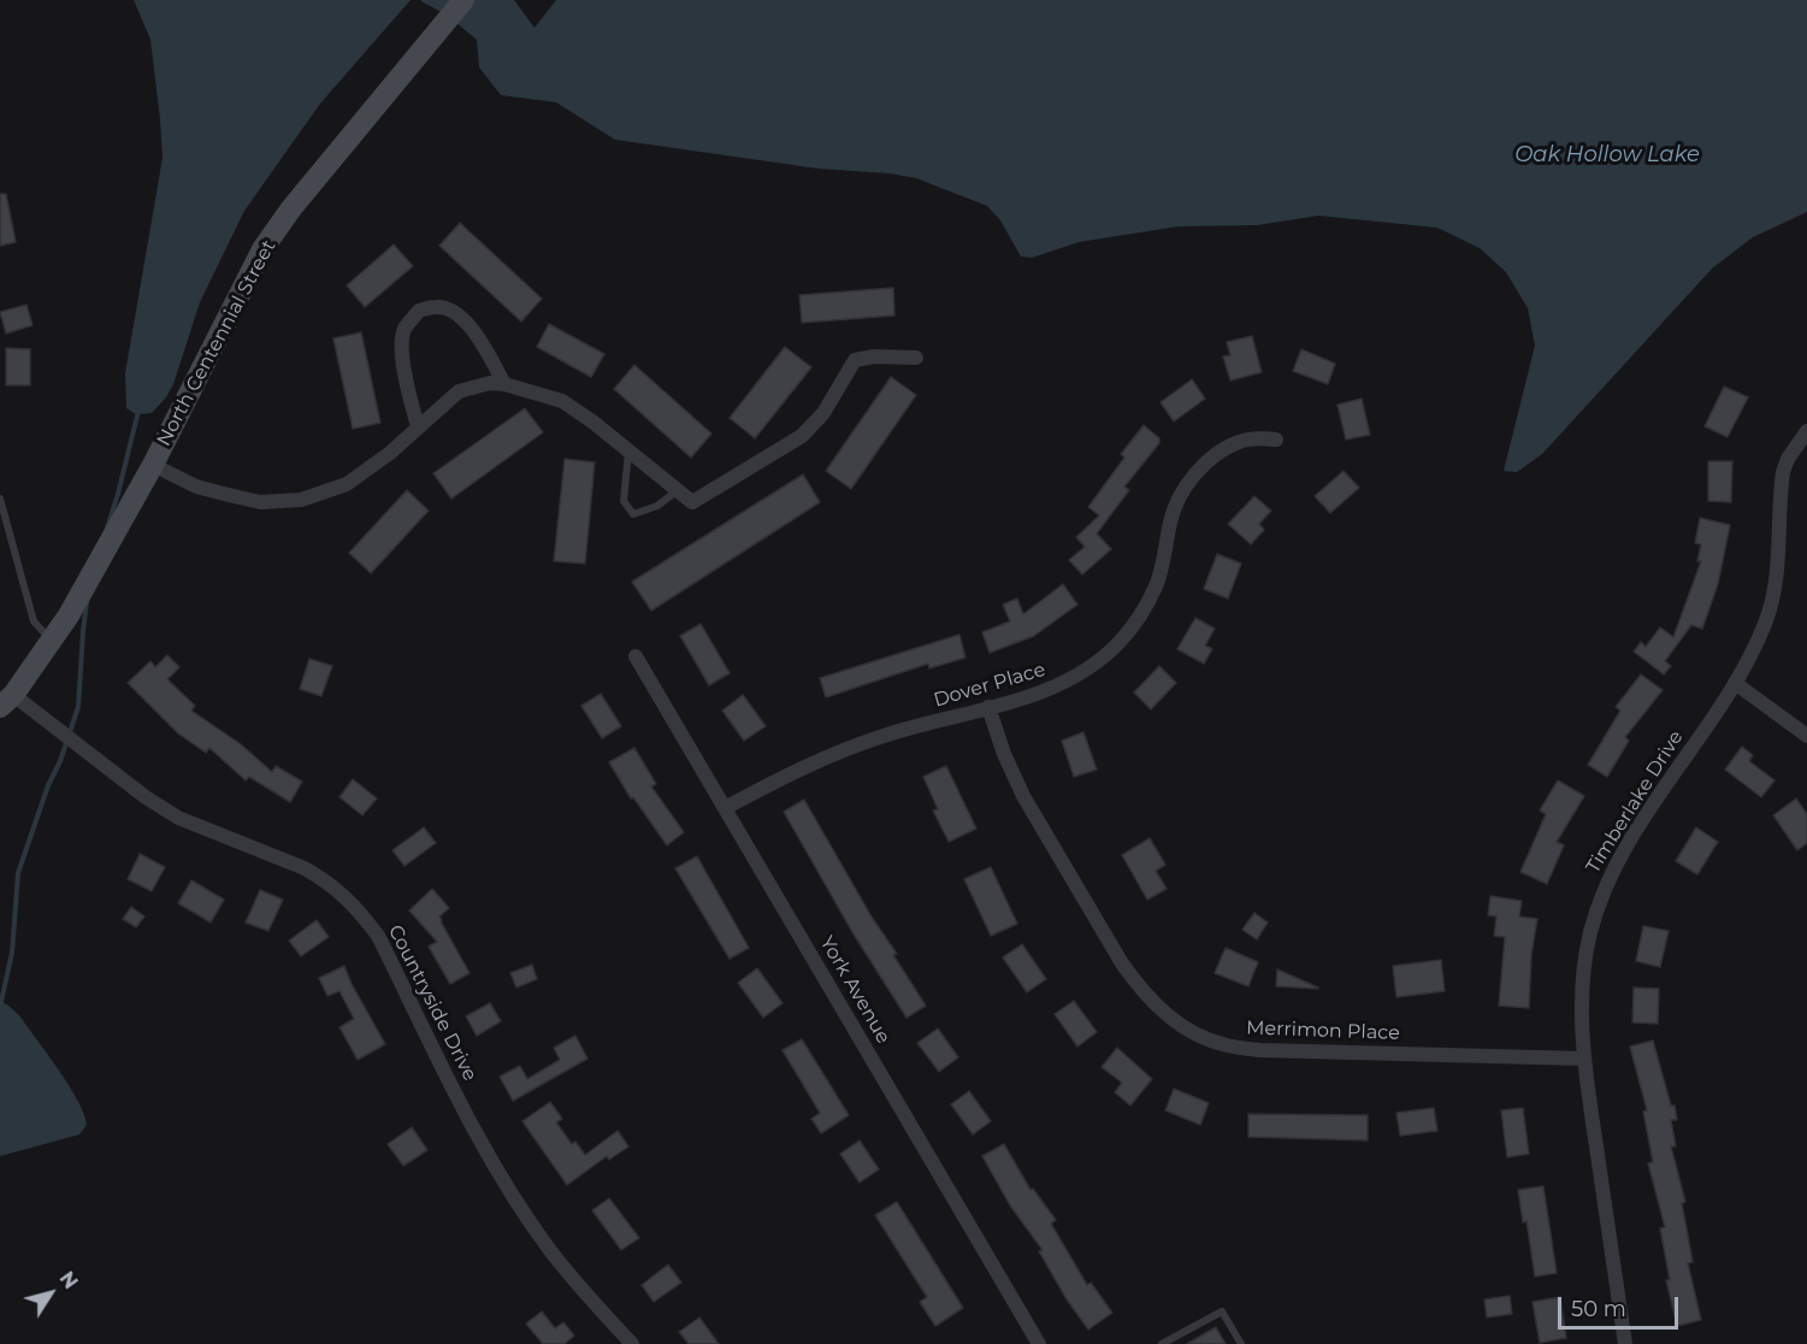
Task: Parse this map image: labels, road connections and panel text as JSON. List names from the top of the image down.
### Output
{
  "streets": {
    "street": [
      "North Centennial Street",
      "Dover Place",
      "Timberlake Drive",
      "York Avenue",
      "Countryside Drive",
      "Merrimon Place"
    ]
  },
  "crossings": [
    ["North Centennial Street", "Countryside Drive"],
    ["Dover Place", "York Avenue"],
    ["Dover Place", "Merrimon Place"],
    ["Timberlake Drive", "Merrimon Place"]
  ],
  "water": ["Oak Hollow Lake"],
  "scale_bar": "50 m",
  "north": "top right"
}
